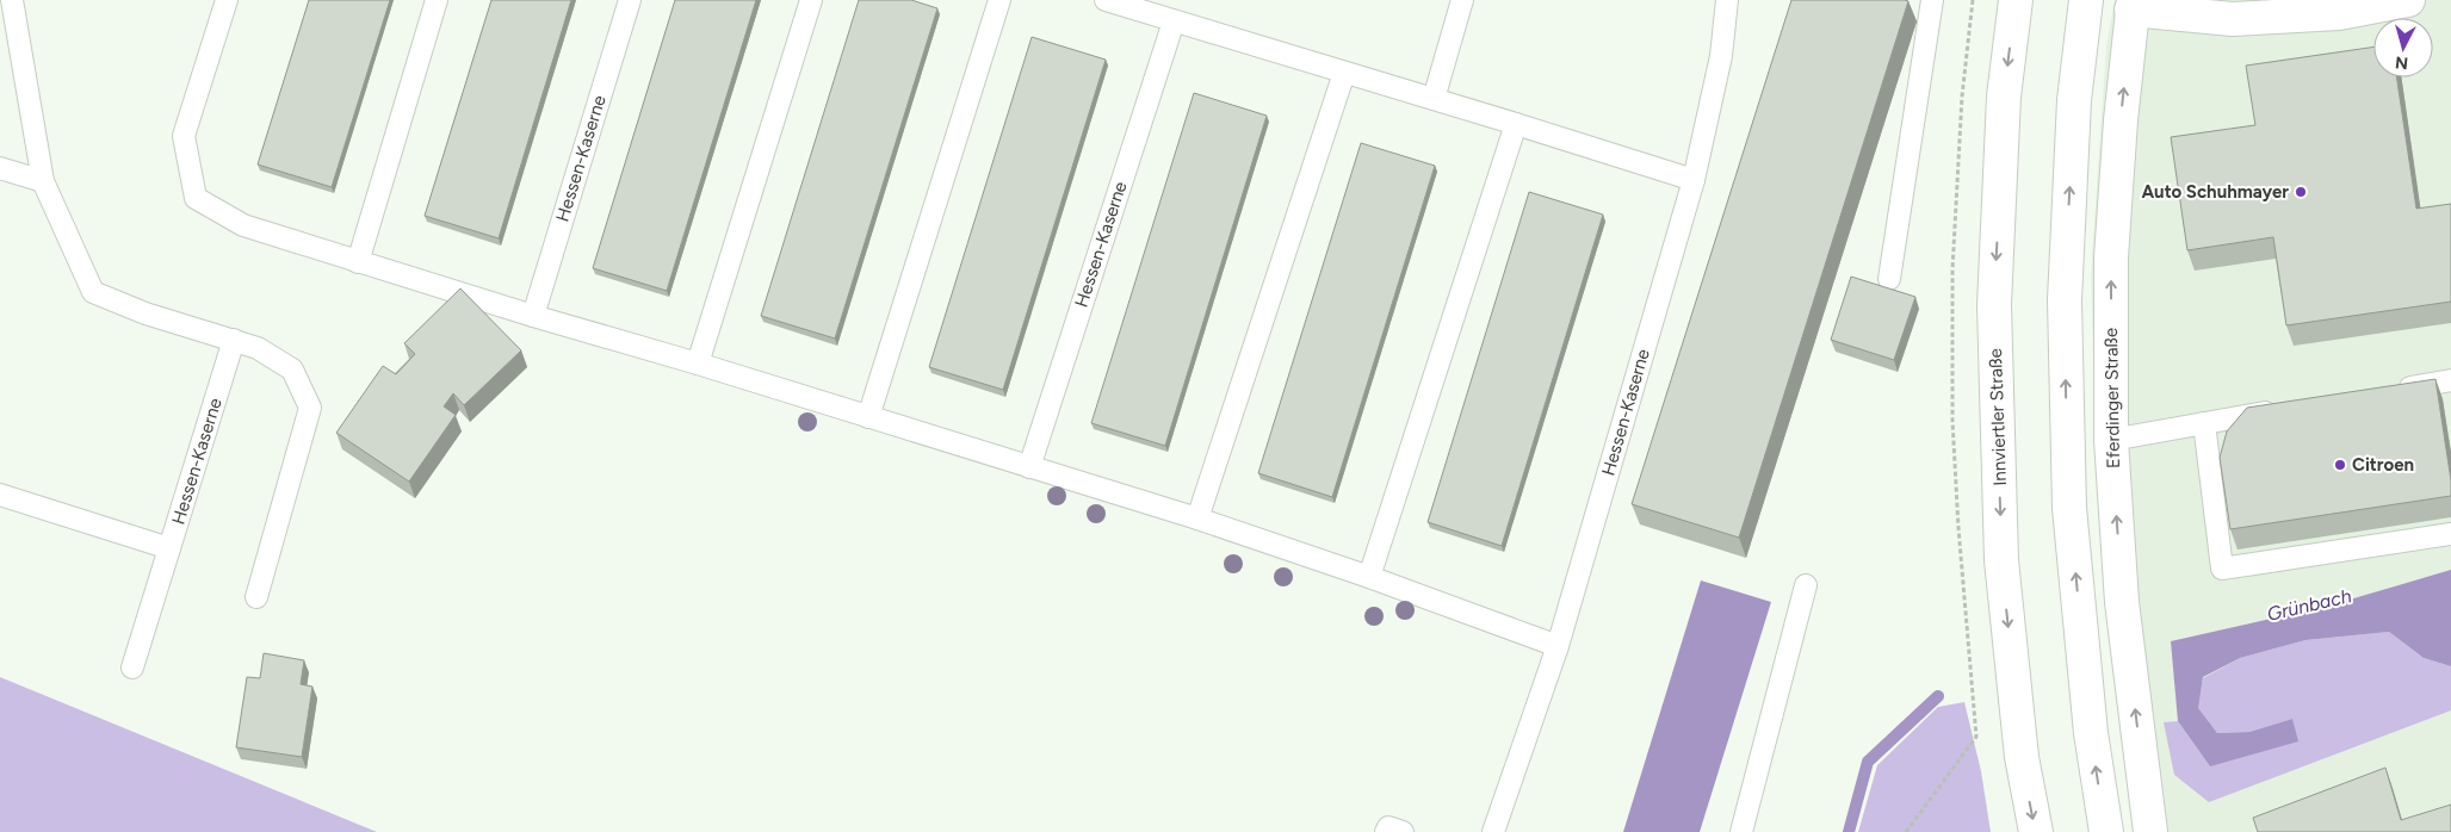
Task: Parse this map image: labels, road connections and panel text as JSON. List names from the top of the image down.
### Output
{
  "streets": {
    "main road": ["Eferdinger Straße", "Innviertler Straße"],
    "lane": ["Hessen-Kaserne"]
  },
  "water": ["Grünbach"],
  "places": ["Auto Schuhmayer", "Citroen"],
  "north": "bottom"
}
